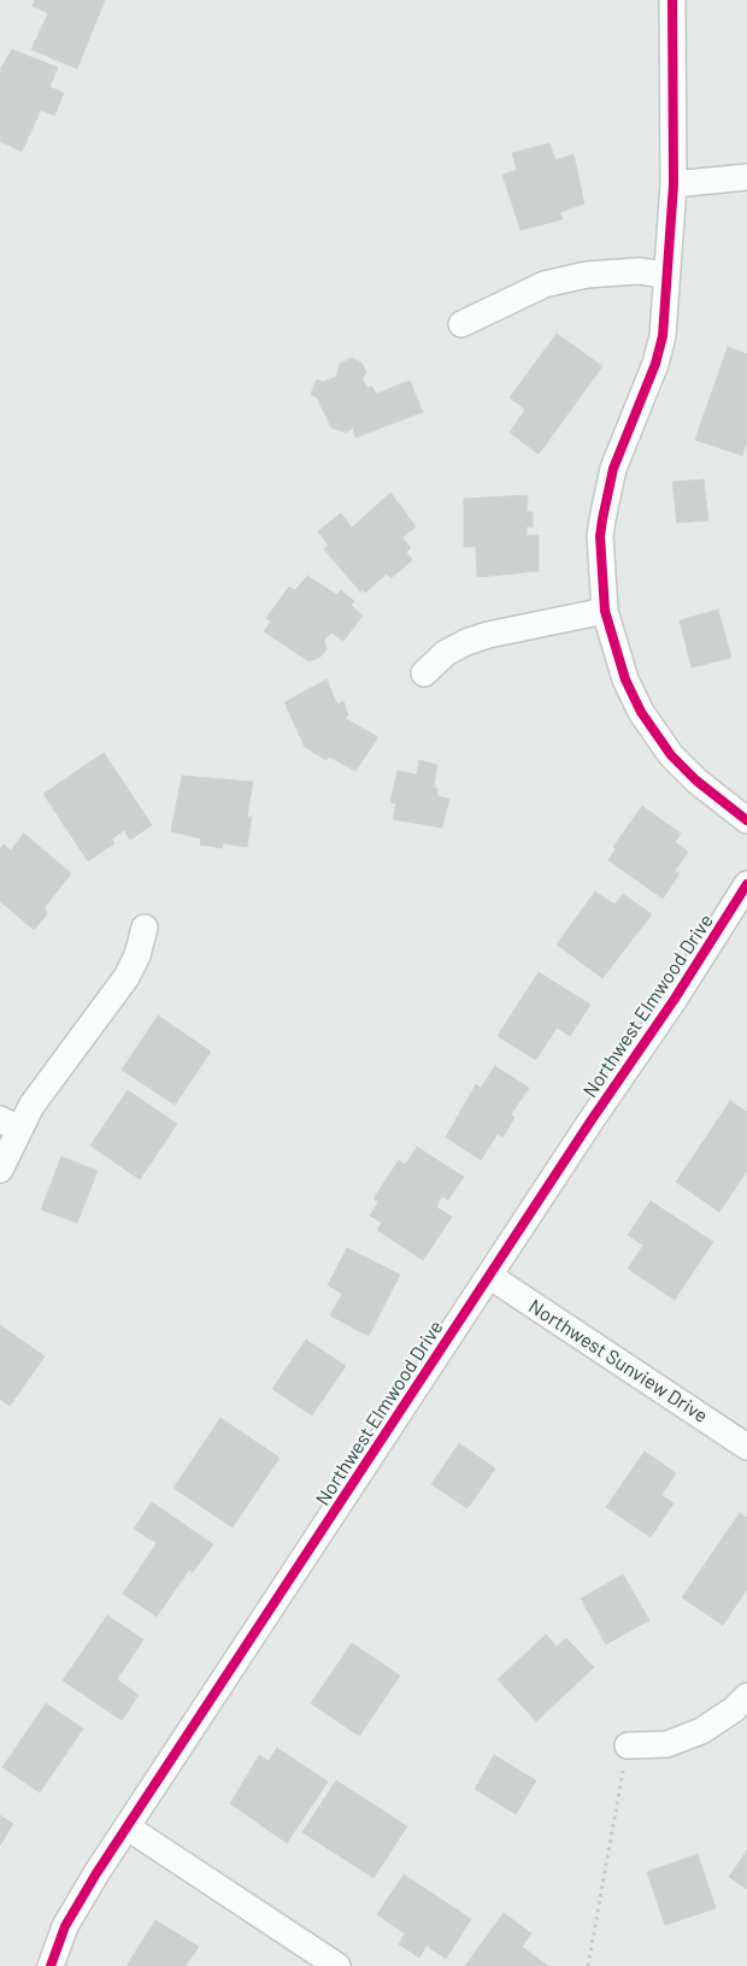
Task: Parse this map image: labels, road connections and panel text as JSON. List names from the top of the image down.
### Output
{
  "streets": {
    "street": ["Northwest Elmwood Drive", "Northwest Sunview Drive"]
  },
  "crossings": [
    ["Northwest Elmwood Drive", "Northwest Sunview Drive"]
  ]
}
